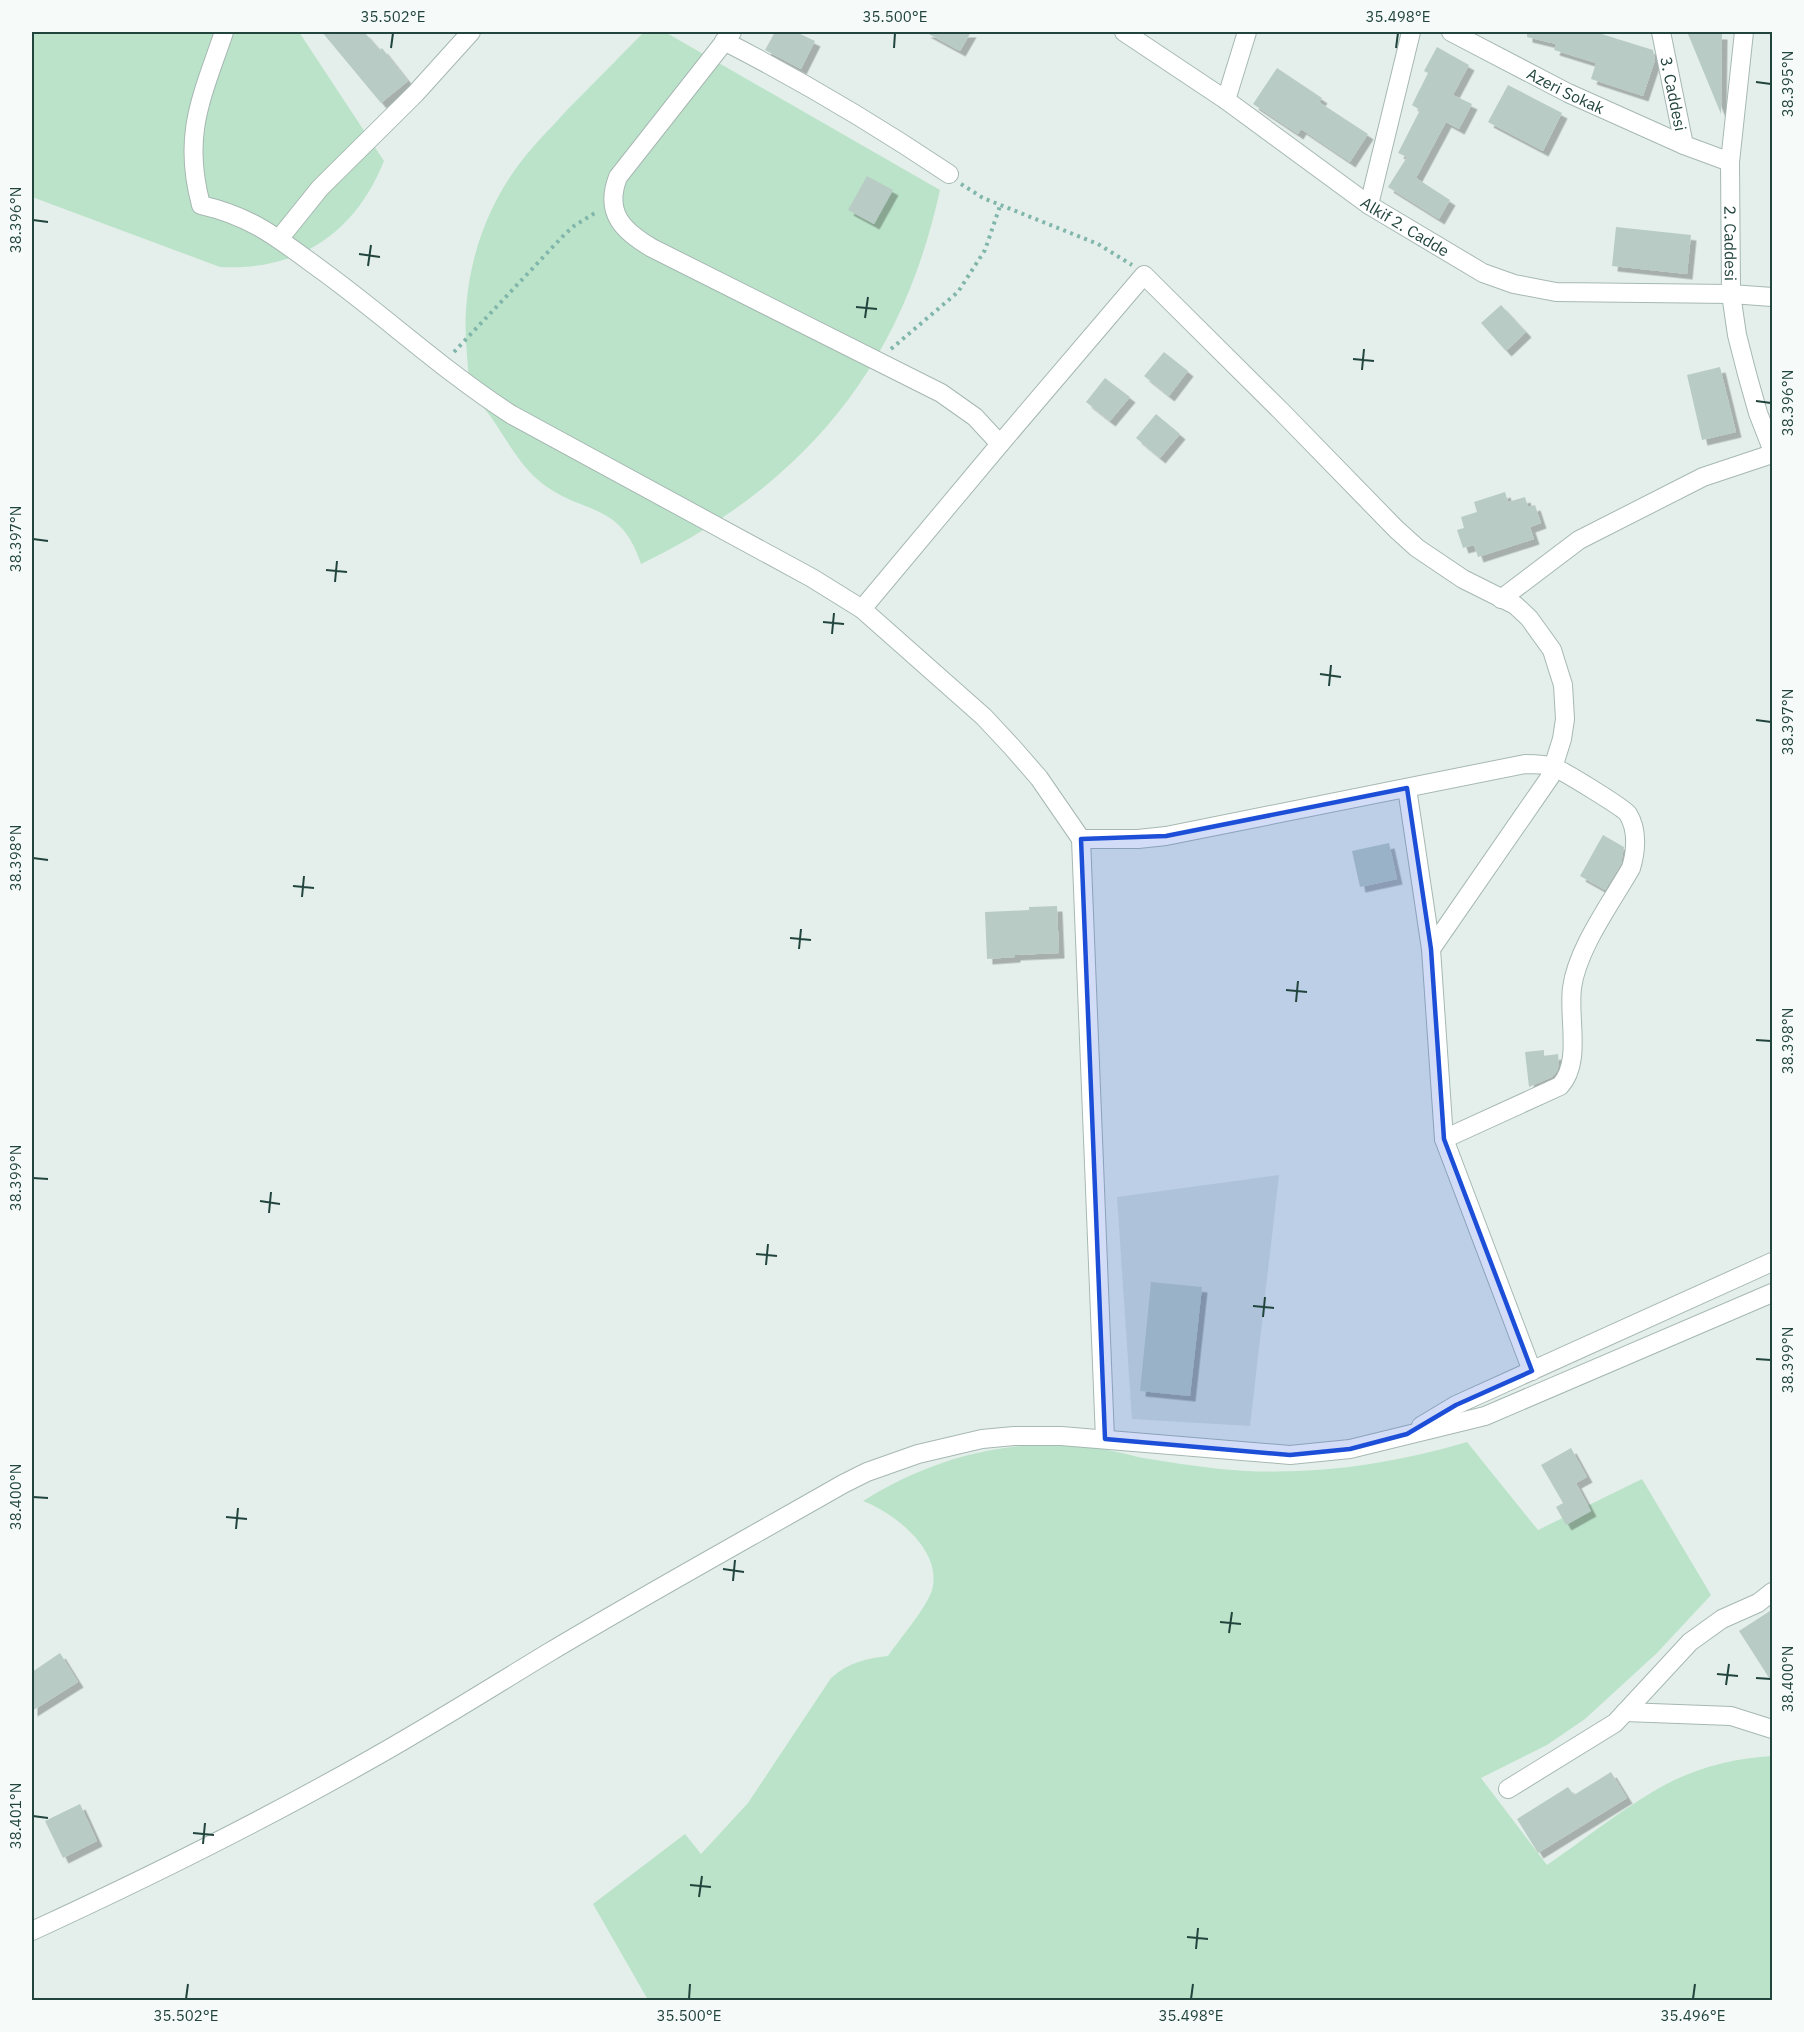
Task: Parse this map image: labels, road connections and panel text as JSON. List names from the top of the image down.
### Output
{
  "streets": {
    "street": [
      "Azeri Sokak",
      "3. Caddesi",
      "Alkif 2. Cadde",
      "2. Caddesi"
    ]
  },
  "crossings": [
    ["Azeri Sokak", "3. Caddesi"],
    ["3. Caddesi", "2. Caddesi"],
    ["Alkif 2. Cadde", "2. Caddesi"]
  ],
  "coordinates": [
    "35.502°E",
    "35.500°E",
    "35.498°E",
    "38.395°N",
    "38.396°N",
    "38.397°N",
    "38.398°N",
    "38.399°N",
    "38.400°N",
    "38.401°N",
    "35.496°E"
  ]
}
